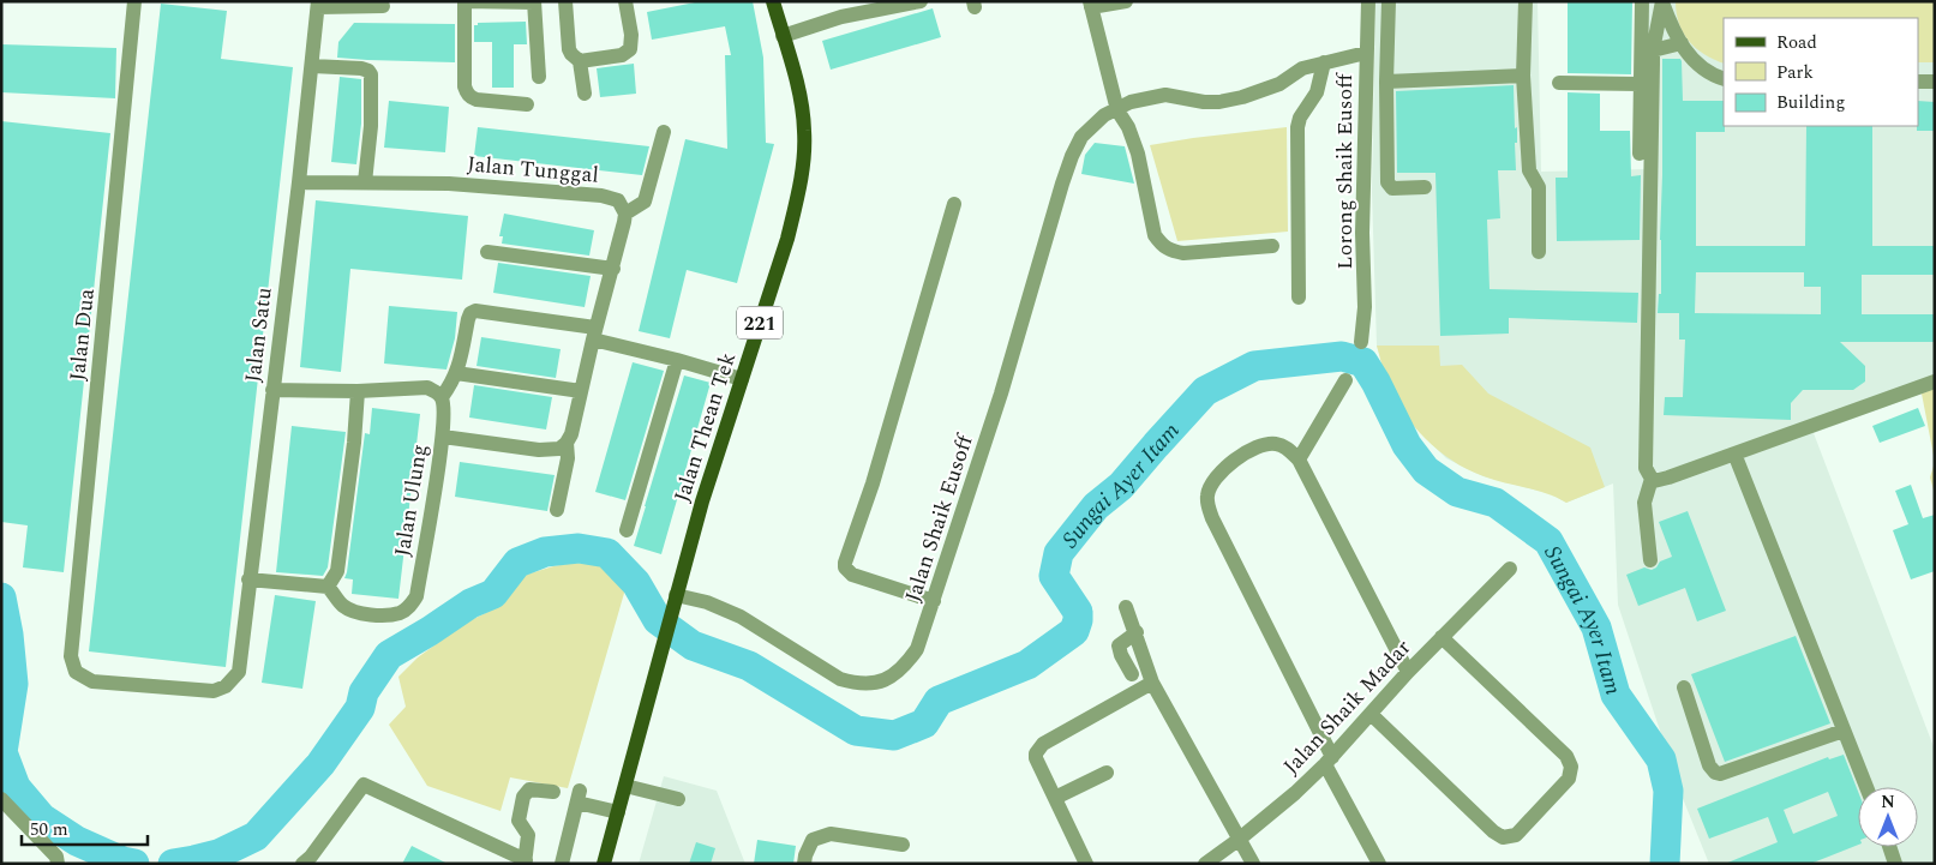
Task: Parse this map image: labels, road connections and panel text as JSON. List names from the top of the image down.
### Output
{
  "streets": {
    "main road": ["221", "Jalan Thean Tek"],
    "street": [
      "Jalan Tunggal",
      "Lorong Shaik Eusoff",
      "Jalan Dua",
      "Jalan Satu",
      "Jalan Ulung",
      "Jalan Shaik Eusoff",
      "Jalan Shaik Madar"
    ]
  },
  "crossings": [
    ["Jalan Tunggal", "Jalan Satu"],
    ["Jalan Dua", "Jalan Satu"],
    ["Jalan Thean Tek", "Jalan Shaik Eusoff"]
  ],
  "water": ["Sungai Ayer Itam"],
  "legend": ["Road", "Park", "Building"],
  "scale_bar": "50 m",
  "north": "top"
}
